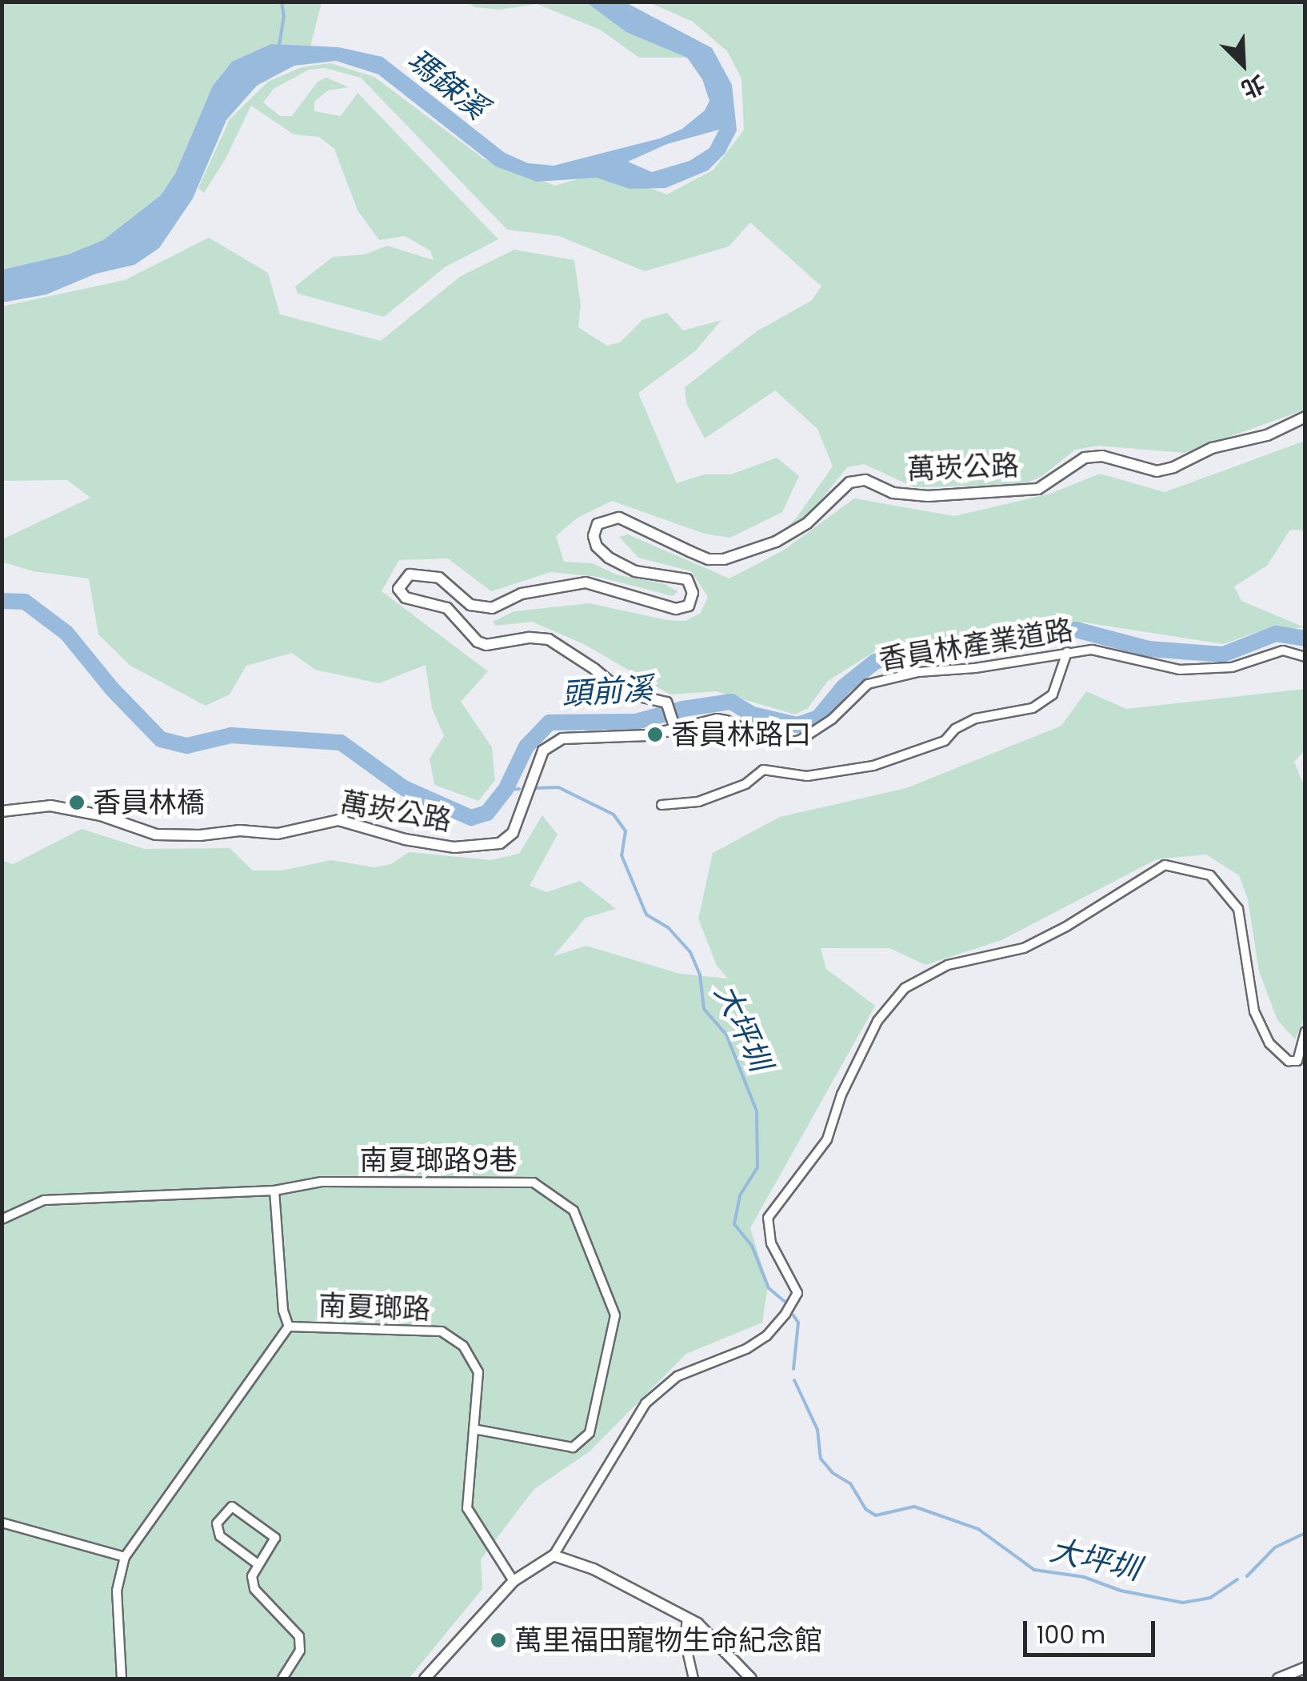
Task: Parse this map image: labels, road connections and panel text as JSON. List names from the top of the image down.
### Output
{
  "streets": {
    "street": [
      "萬崁公路",
      "香員林產業道路",
      "南夏瑯路9巷",
      "南夏瑯路"
    ]
  },
  "crossings": [
    ["萬崁公路", "香員林產業道路"],
    ["南夏瑯路9巷", "南夏瑯路"]
  ],
  "water": ["瑪鋉溪", "頭前溪", "大坪圳"],
  "places": ["香員林路口", "香員林橋", "萬里福田寵物生命紀念館"],
  "scale_bar": "100 m",
  "north": "bottom right"
}
